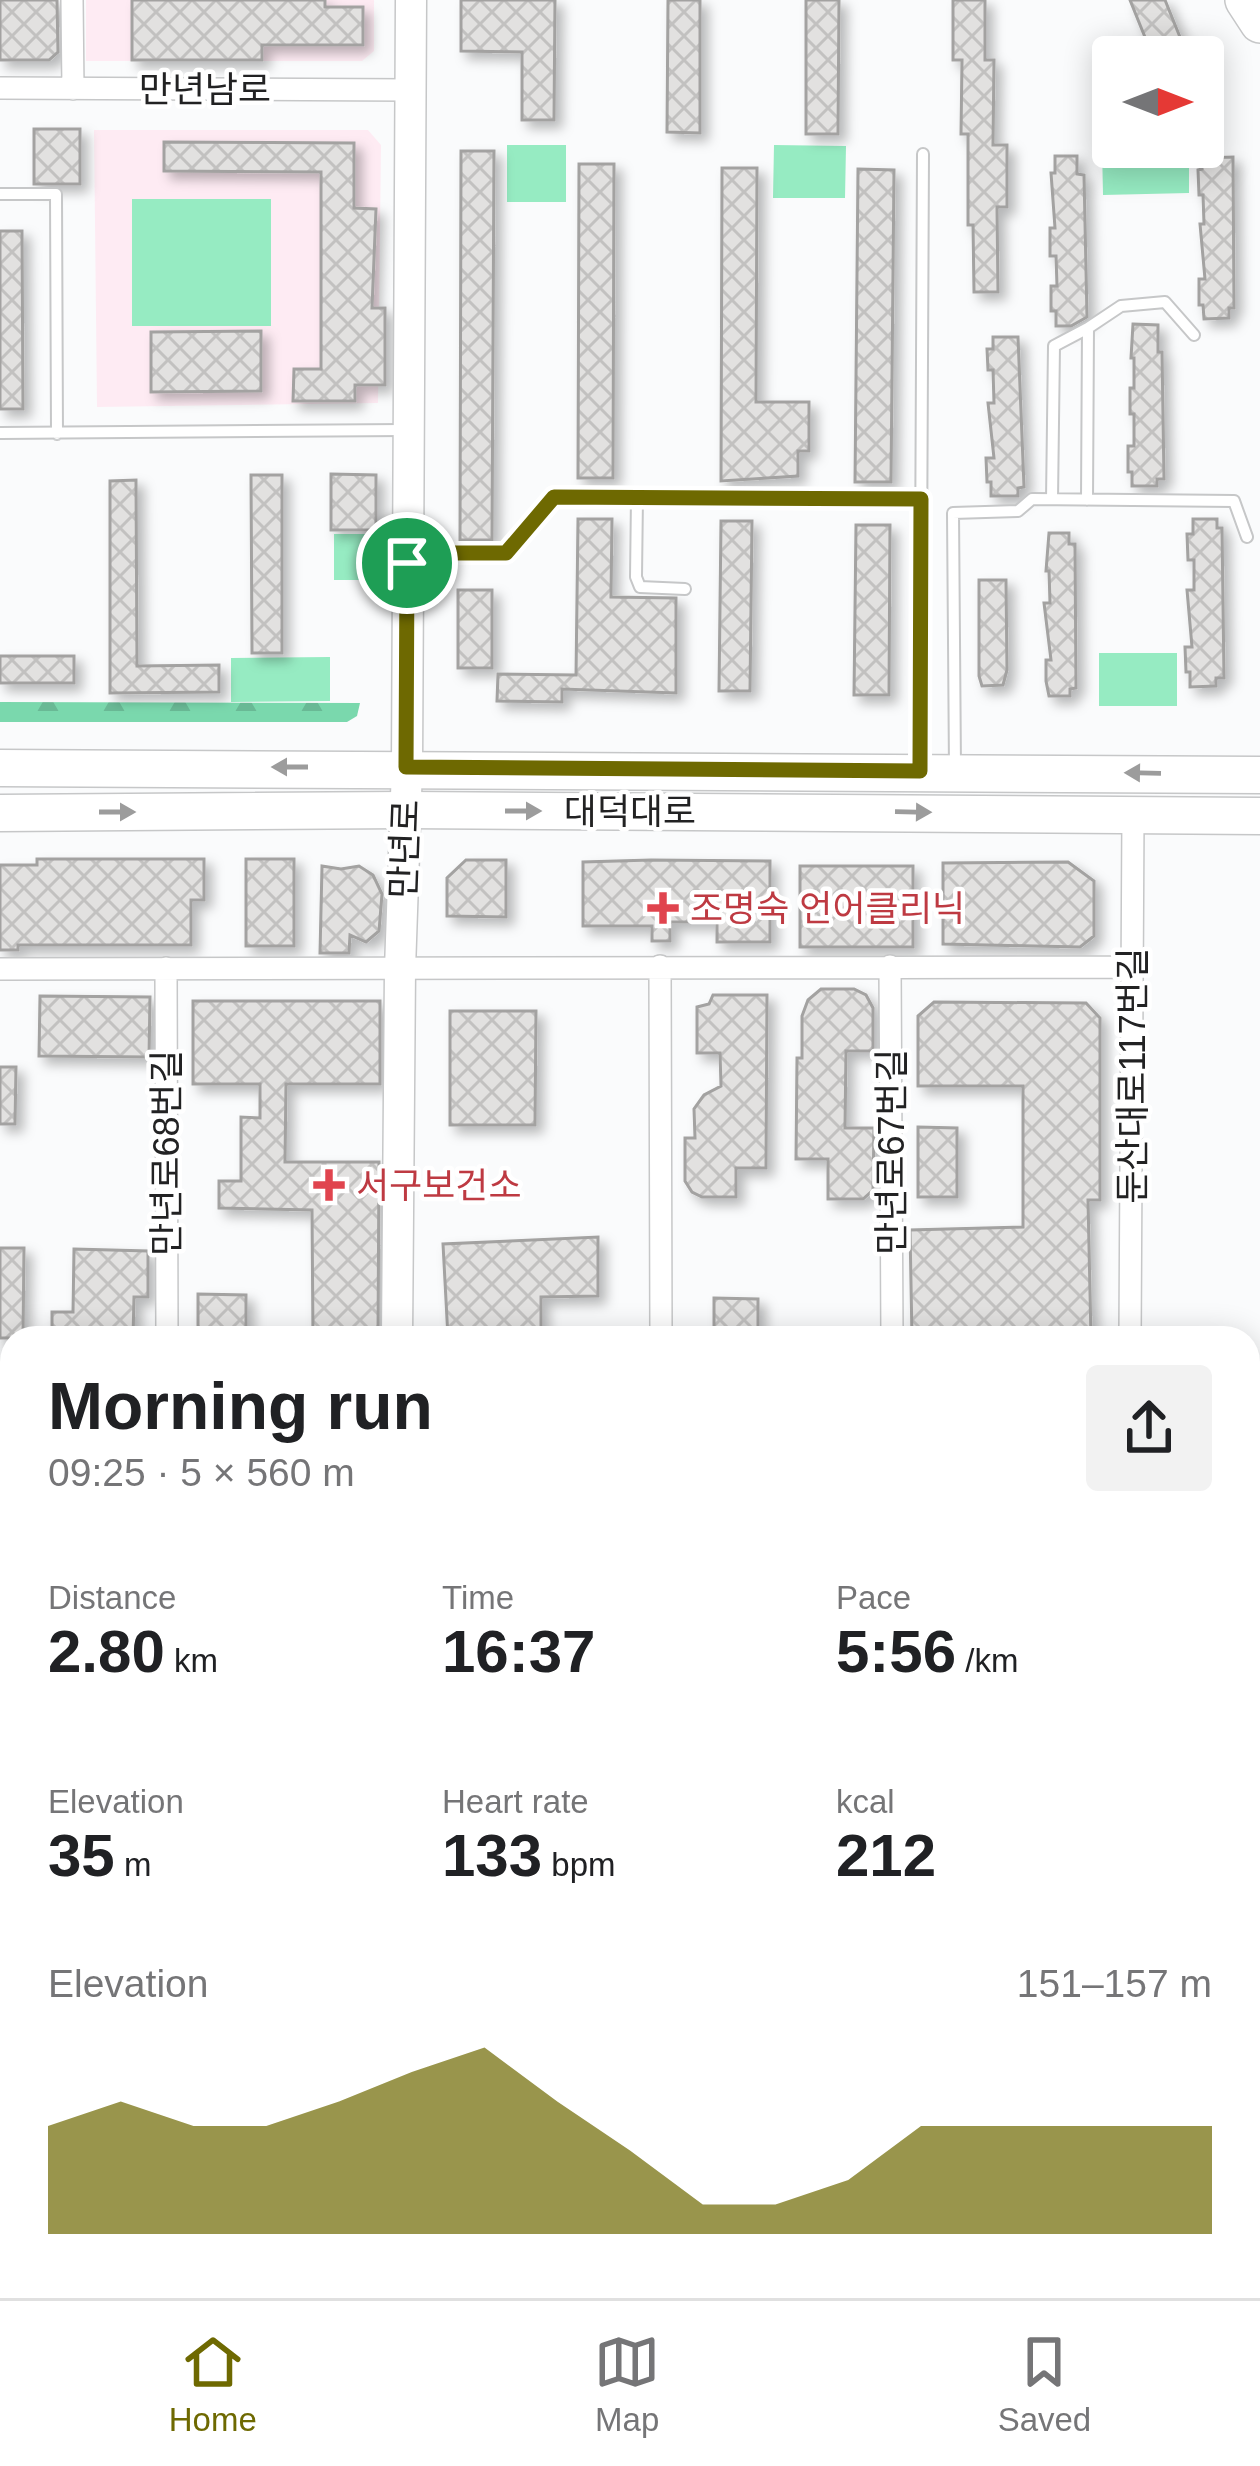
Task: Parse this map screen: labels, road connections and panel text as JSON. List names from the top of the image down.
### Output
{
  "streets": {
    "main road": ["대덕대로"],
    "street": [
      "만년남로",
      "만년로",
      "둔산대로117번길",
      "만년로67번길",
      "만년로68번길"
    ]
  },
  "crossings": [
    ["만년남로", "만년로"],
    ["대덕대로", "만년로"],
    ["대덕대로", "둔산대로117번길"]
  ],
  "places": {
    "health": ["조명숙 언어클리닉", "서구보건소"]
  },
  "north": "right",
  "page": {
    "heading": ["Morning run", "09:25 · 5 × 560 m"],
    "stats": [
      ["Distance", "2.80 km"],
      ["Time", "16:37"],
      ["Pace", "5:56 /km"],
      ["Elevation", "35 m"],
      ["Heart rate", "133 bpm"],
      ["kcal", "212"]
    ],
    "chart": ["Elevation", "151–157 m"],
    "tabs": ["Home", "Map", "Saved"]
  }
}
